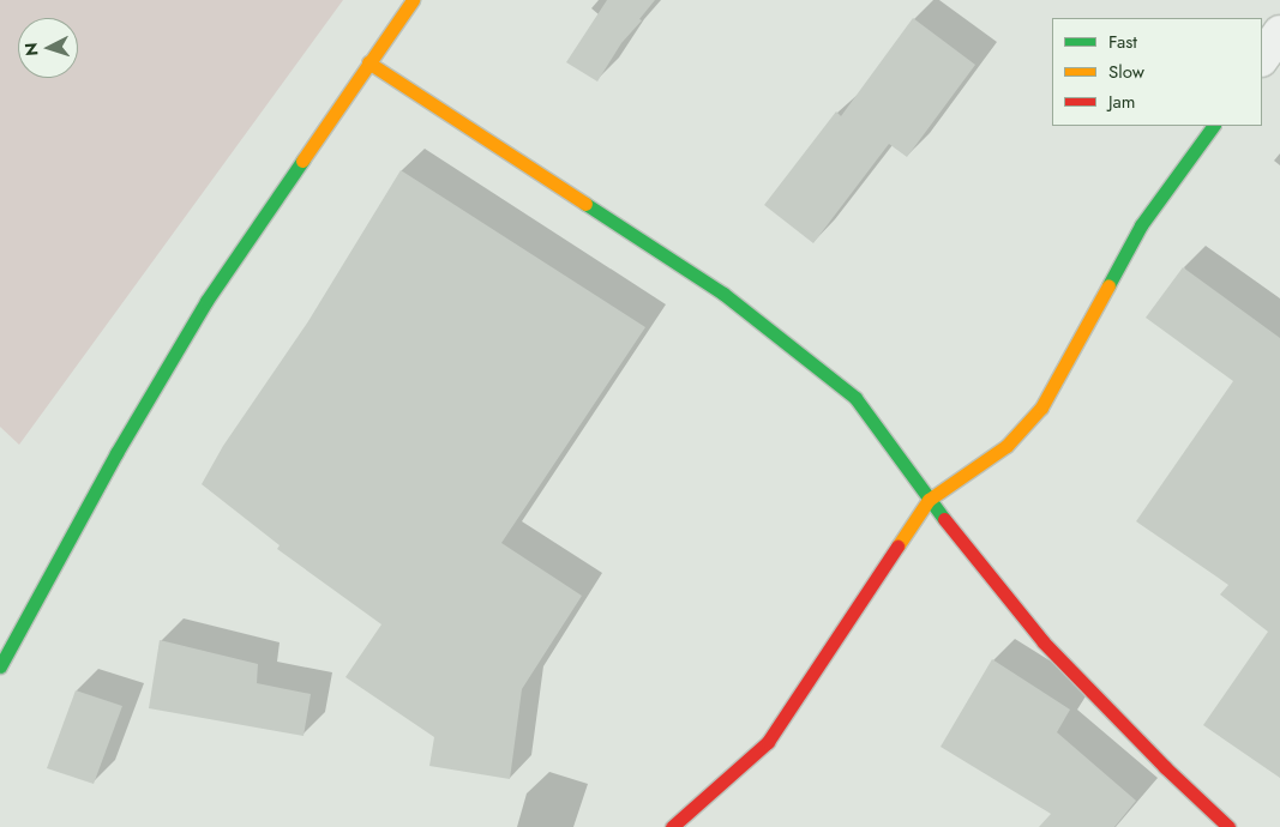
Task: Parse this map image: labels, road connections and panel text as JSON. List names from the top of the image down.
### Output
{
  "legend": ["Fast", "Slow", "Jam"],
  "north": "left"
}
